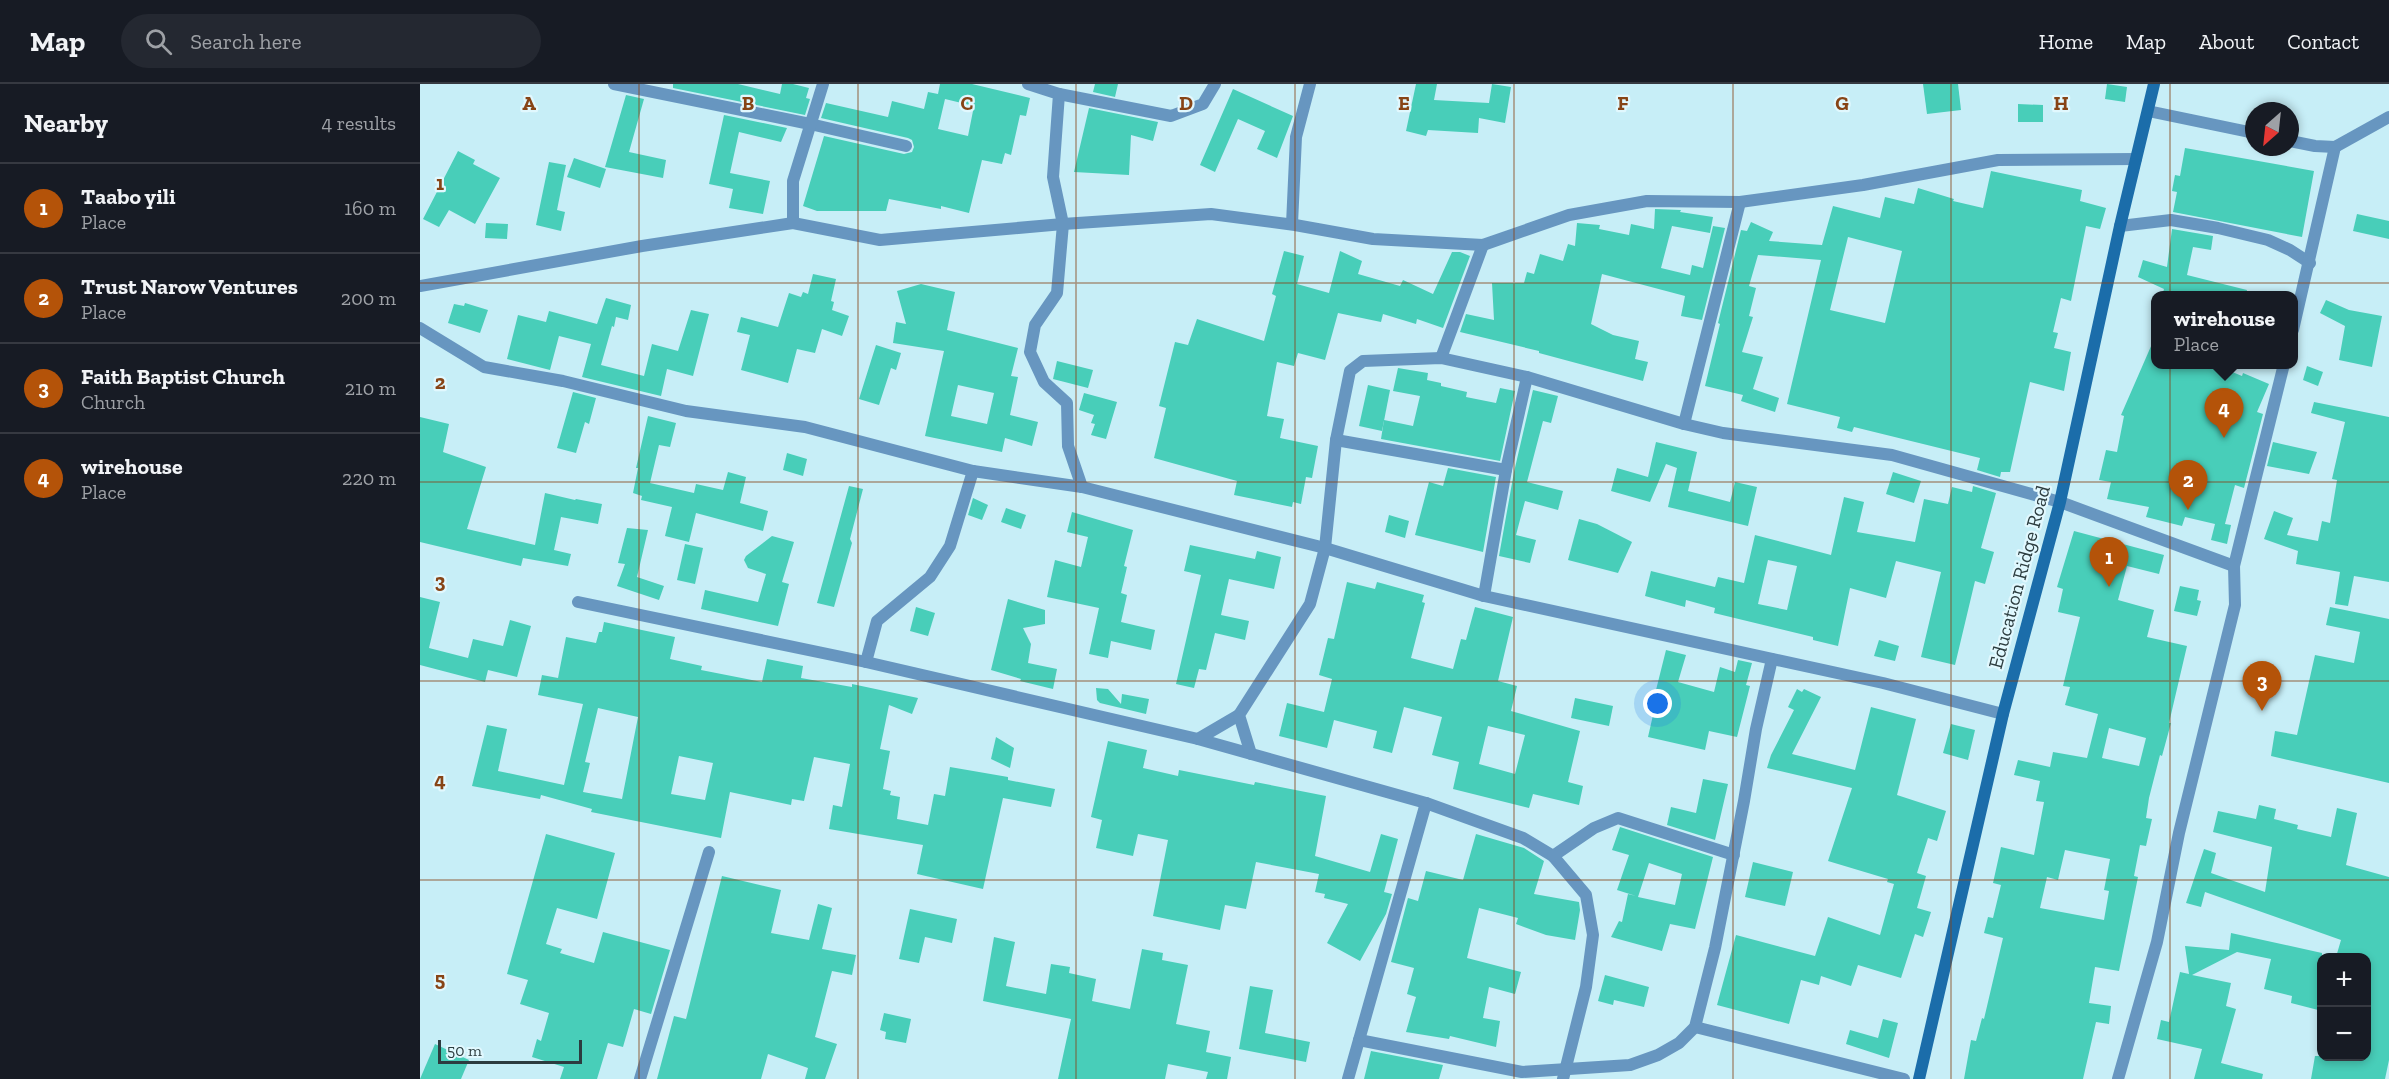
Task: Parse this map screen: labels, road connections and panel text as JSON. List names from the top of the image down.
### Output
{
  "streets": {
    "main road": ["Education Ridge Road"]
  },
  "scale_bar": "50 m",
  "north": "bottom left",
  "page": {
    "header": "Map",
    "search": "Search here",
    "nav": [
      "Home",
      "Map",
      "About",
      "Contact"
    ],
    "heading": ["Nearby", "4 results"],
    "list": [
      {
        "mark": "1",
        "name": "Taabo yili",
        "note": "Place",
        "value": "160 m"
      },
      {
        "mark": "2",
        "name": "Trust Narow Ventures",
        "note": "Place",
        "value": "200 m"
      },
      {
        "mark": "3",
        "name": "Faith Baptist Church",
        "note": "Church",
        "value": "210 m"
      },
      {
        "mark": "4",
        "name": "wirehouse",
        "note": "Place",
        "value": "220 m"
      }
    ],
    "popup": ["wirehouse", "Place"],
    "pins": [
      "4",
      "2",
      "1",
      "3"
    ],
    "map_buttons": ["+", "−"],
    "scale": "50 m"
  },
  "grid": {
    "columns": [
      "A",
      "B",
      "C",
      "D",
      "E",
      "F",
      "G",
      "H"
    ],
    "rows": [
      "1",
      "2",
      "3",
      "4",
      "5"
    ]
  }
}
